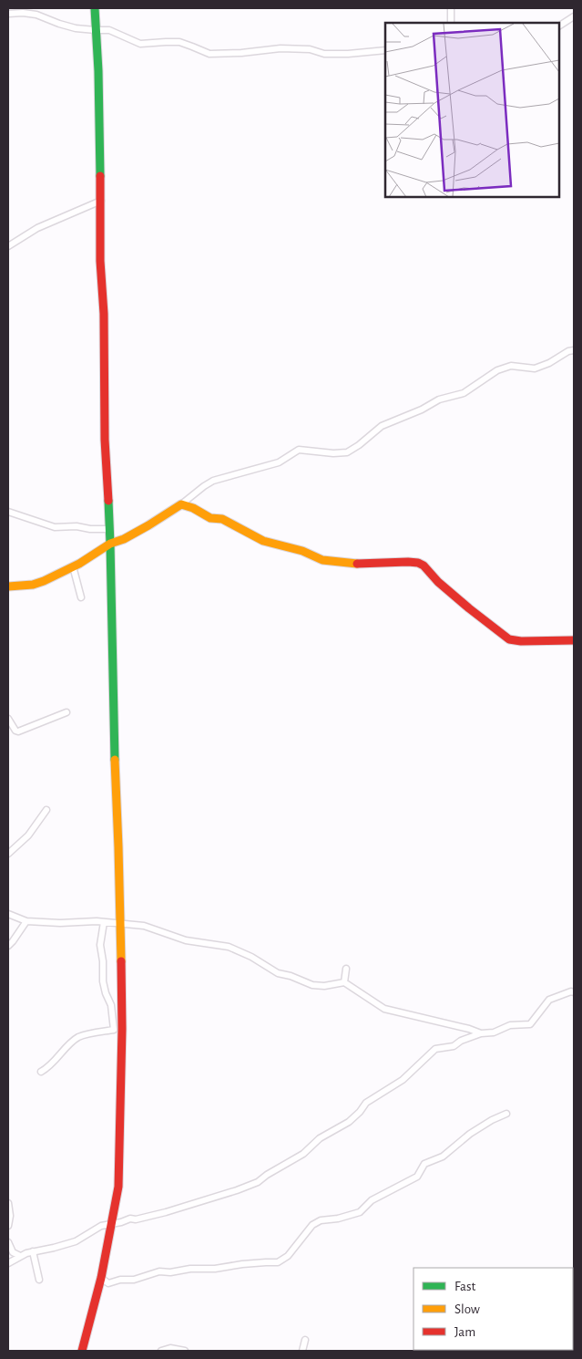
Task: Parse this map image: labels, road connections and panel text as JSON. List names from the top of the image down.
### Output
{
  "legend": ["Fast", "Slow", "Jam"]
}
